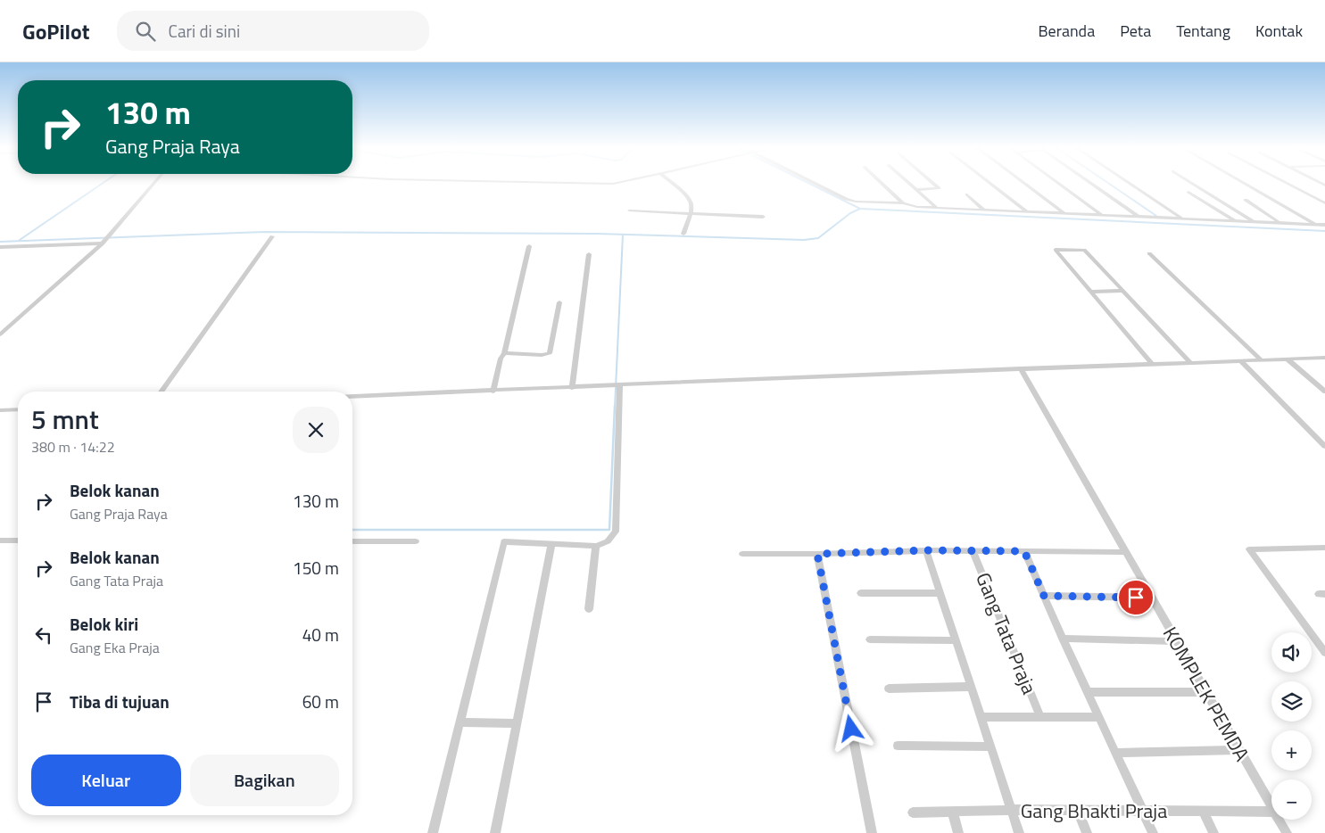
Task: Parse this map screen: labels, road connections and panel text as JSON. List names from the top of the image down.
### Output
{
  "streets": {
    "street": ["Gang Tata Praja", "KOMPLEK PEMDA", "Gang Bhakti Praja"]
  },
  "page": {
    "header": "GoPilot",
    "search": "Cari di sini",
    "nav": [
      "Beranda",
      "Peta",
      "Tentang",
      "Kontak"
    ],
    "turn": ["130 m", "Gang Praja Raya"],
    "heading": ["5 mnt", "380 m · 14:22"],
    "list": [
      {
        "name": "Belok kanan",
        "note": "Gang Praja Raya",
        "value": "130 m"
      },
      {
        "name": "Belok kanan",
        "note": "Gang Tata Praja",
        "value": "150 m"
      },
      {
        "name": "Belok kiri",
        "note": "Gang Eka Praja",
        "value": "40 m"
      },
      {
        "name": "Tiba di tujuan",
        "value": "60 m"
      }
    ],
    "map_buttons": ["+", "−"],
    "buttons": ["Keluar", "Bagikan"]
  }
}
